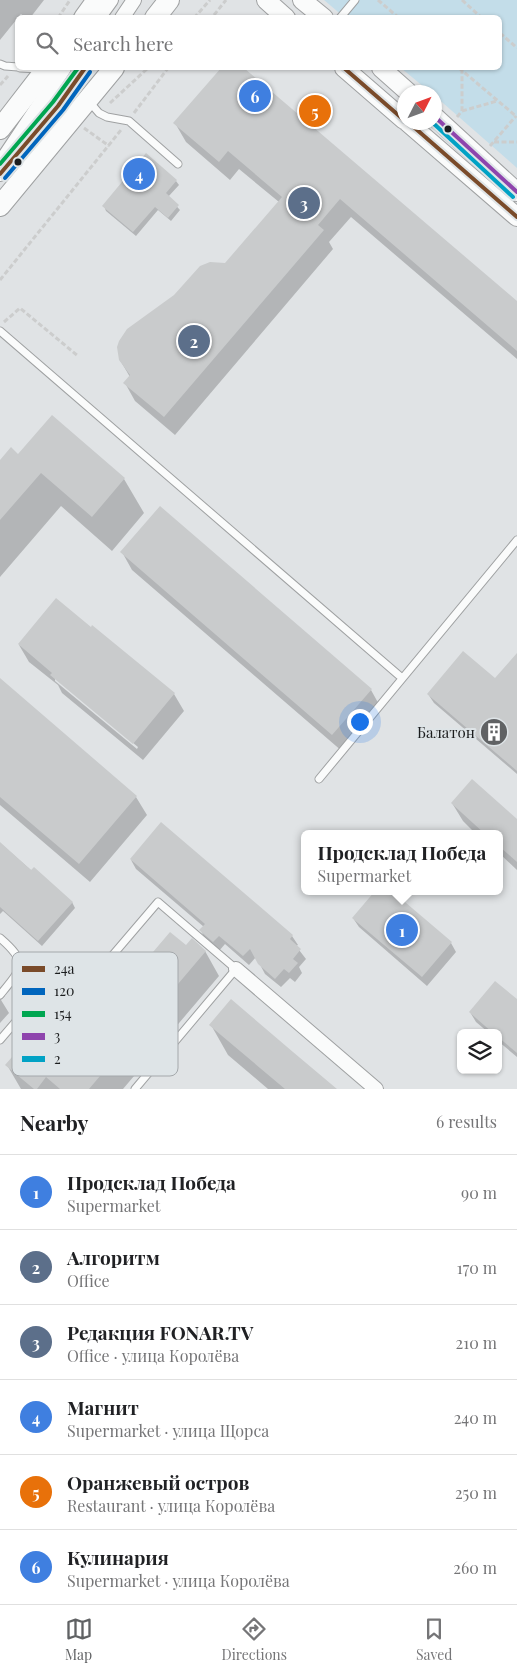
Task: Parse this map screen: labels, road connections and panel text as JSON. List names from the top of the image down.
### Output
{
  "places": {
    "building": ["Балатон"]
  },
  "lines": [
    "transit line 24a",
    "transit line 154",
    "transit line 120",
    "transit line 3",
    "transit line 2"
  ],
  "legend": [
    "24a",
    "120",
    "154",
    "3",
    "2"
  ],
  "north": "top right",
  "page": {
    "search": "Search here",
    "pins": [
      "6",
      "5",
      "4",
      "3",
      "2",
      "1"
    ],
    "popup": ["Продсклад Победа", "Supermarket"],
    "heading": ["Nearby", "6 results"],
    "list": [
      {
        "mark": "1",
        "name": "Продсклад Победа",
        "note": "Supermarket",
        "value": "90 m"
      },
      {
        "mark": "2",
        "name": "Алгоритм",
        "note": "Office",
        "value": "170 m"
      },
      {
        "mark": "3",
        "name": "Редакция FONAR.TV",
        "note": "Office · улица Королёва",
        "value": "210 m"
      },
      {
        "mark": "4",
        "name": "Магнит",
        "note": "Supermarket · улица Щорса",
        "value": "240 m"
      },
      {
        "mark": "5",
        "name": "Оранжевый остров",
        "note": "Restaurant · улица Королёва",
        "value": "250 m"
      },
      {
        "mark": "6",
        "name": "Кулинария",
        "note": "Supermarket · улица Королёва",
        "value": "260 m"
      }
    ],
    "nav": ["Map", "Directions", "Saved"]
  }
}
